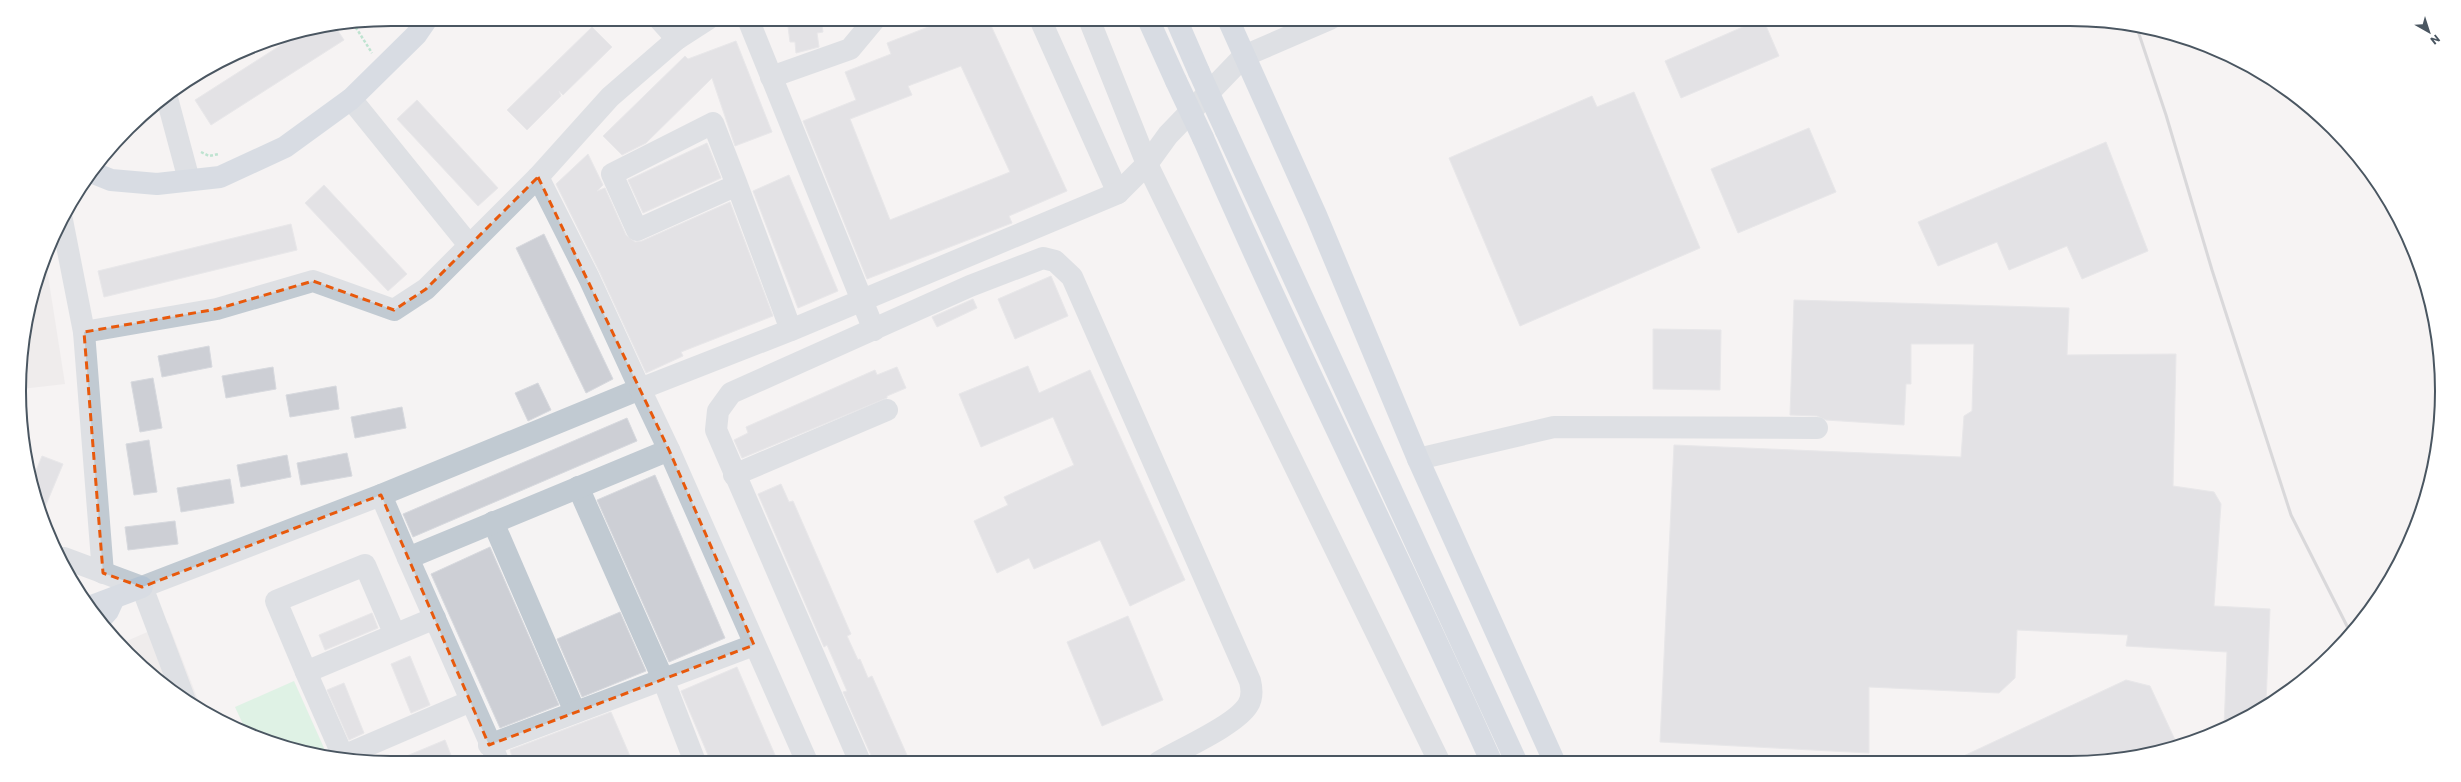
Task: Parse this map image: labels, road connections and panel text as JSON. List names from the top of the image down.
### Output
{
  "north": "bottom right"
}
